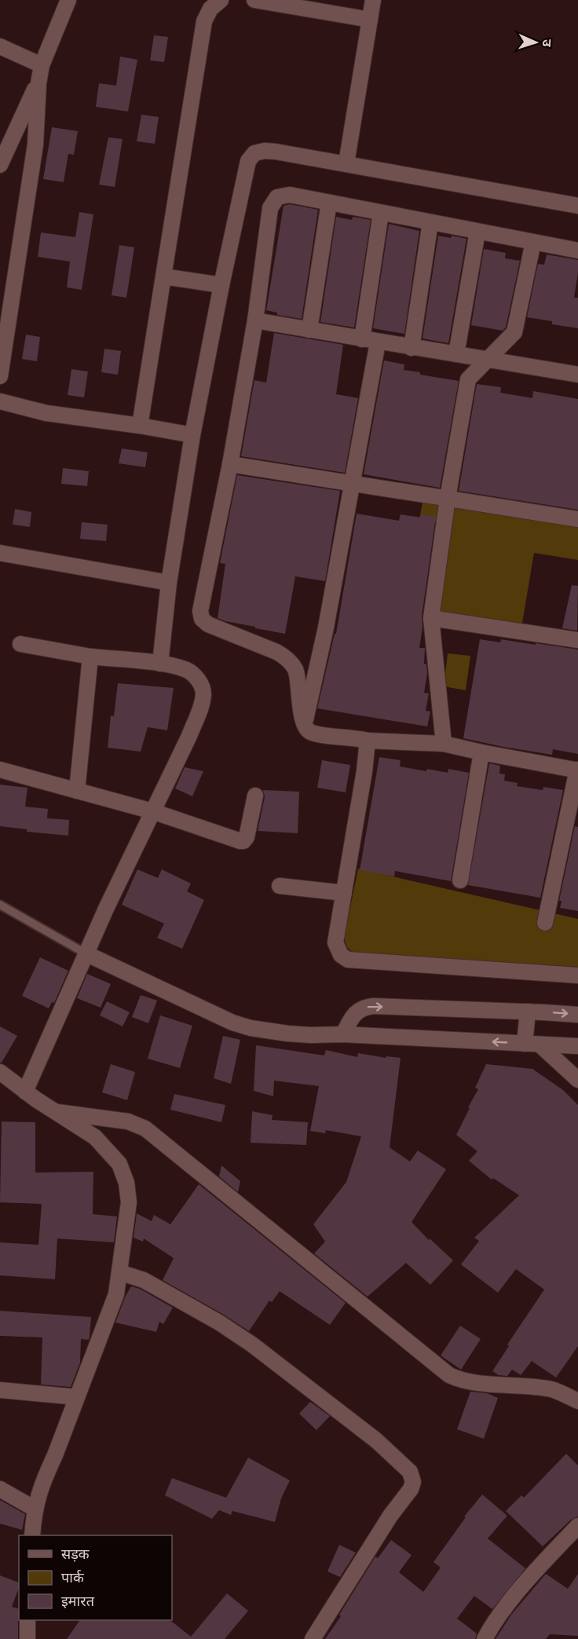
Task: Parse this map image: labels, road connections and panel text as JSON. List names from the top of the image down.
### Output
{
  "legend": ["सड़क", "पार्क", "इमारत"],
  "north": "right"
}
